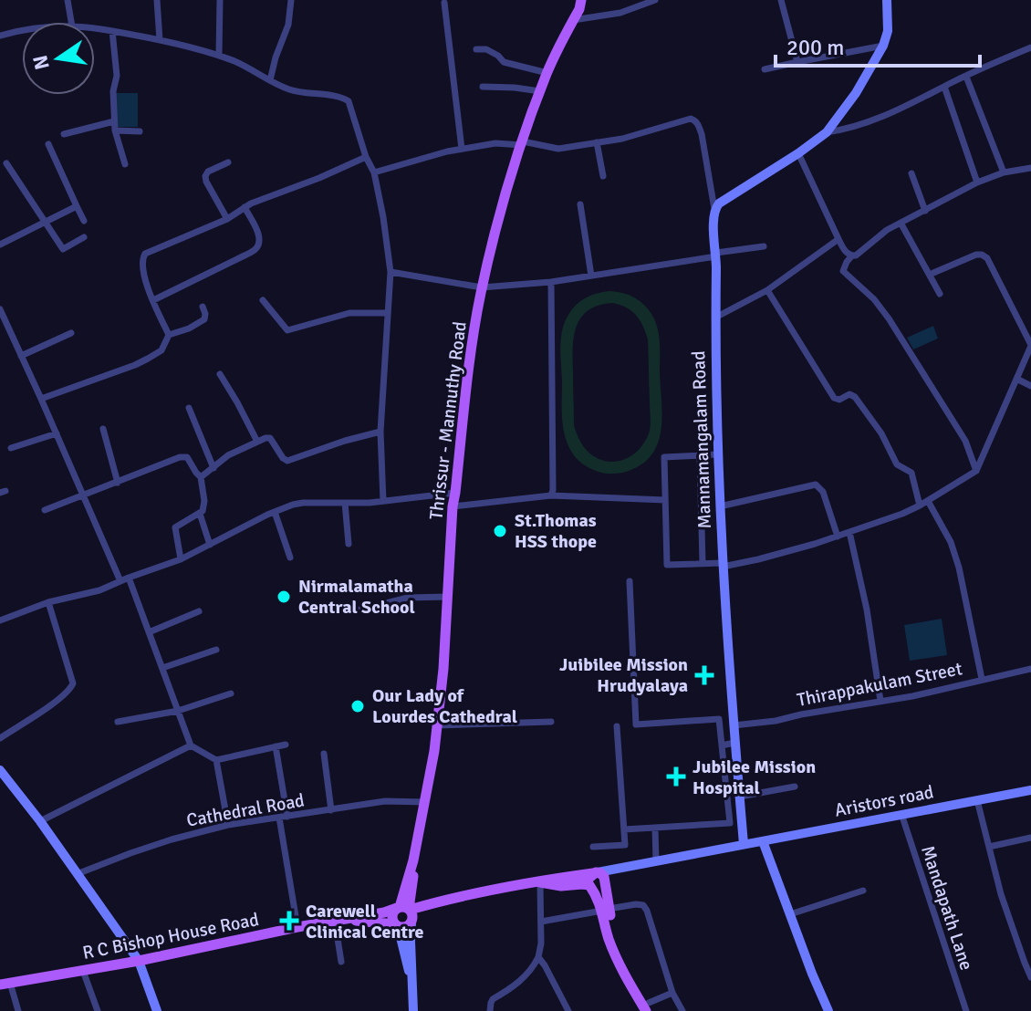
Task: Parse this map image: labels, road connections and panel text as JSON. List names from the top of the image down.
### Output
{
  "streets": {
    "main road": [
      "Thrissur - Mannuthy Road",
      "Mannamangalam Road",
      "Aristors road",
      "R C Bishop House Road"
    ],
    "street": ["Thirappakulam Street", "Cathedral Road", "Mandapath Lane"]
  },
  "crossings": [
    ["Thrissur - Mannuthy Road", "Cathedral Road"],
    ["Mannamangalam Road", "Thirappakulam Street"],
    ["Mannamangalam Road", "Aristors road"],
    ["Aristors road", "Mandapath Lane"]
  ],
  "places": {
    "other": ["St.Thomas HSS thope", "Nirmalamatha Central School", "Our Lady of Lourdes Cathedral"],
    "health": ["Juibilee Mission Hrudyalaya", "Jubilee Mission Hospital", "Carewell Clinical Centre"]
  },
  "scale_bar": "200 m",
  "north": "left"
}
